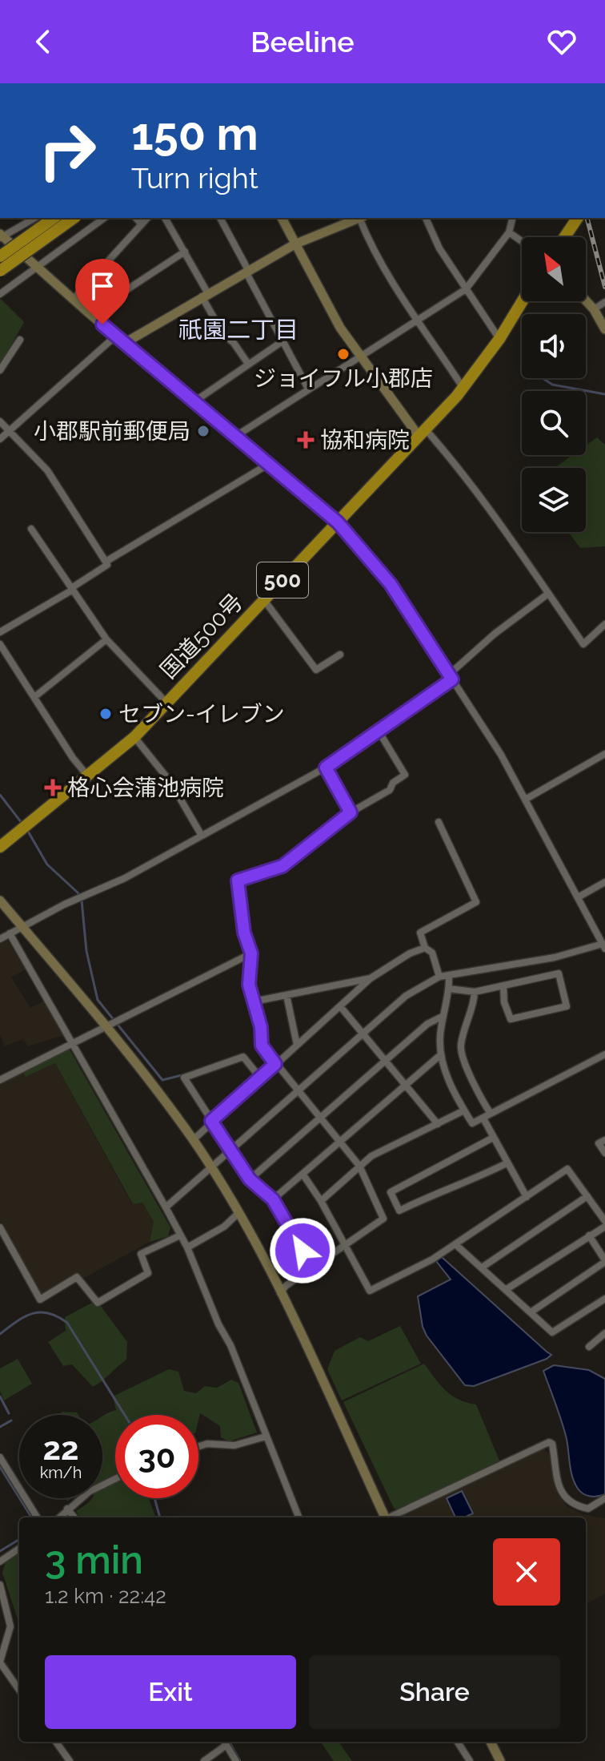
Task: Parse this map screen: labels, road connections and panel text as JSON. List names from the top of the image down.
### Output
{
  "streets": {
    "highway": ["500", "国道500号"]
  },
  "districts": ["祇園二丁目"],
  "places": {
    "other": ["ジョイフル小郡店", "小郡駅前郵便局", "セブン-イレブン"],
    "health": ["協和病院", "格心会蒲池病院"]
  },
  "north": "top left",
  "page": {
    "header": "Beeline",
    "turn": ["150 m", "Turn right"],
    "speed": "22 km/h",
    "limit": "30",
    "heading": ["3 min", "1.2 km · 22:42"],
    "buttons": ["Exit", "Share"]
  }
}
